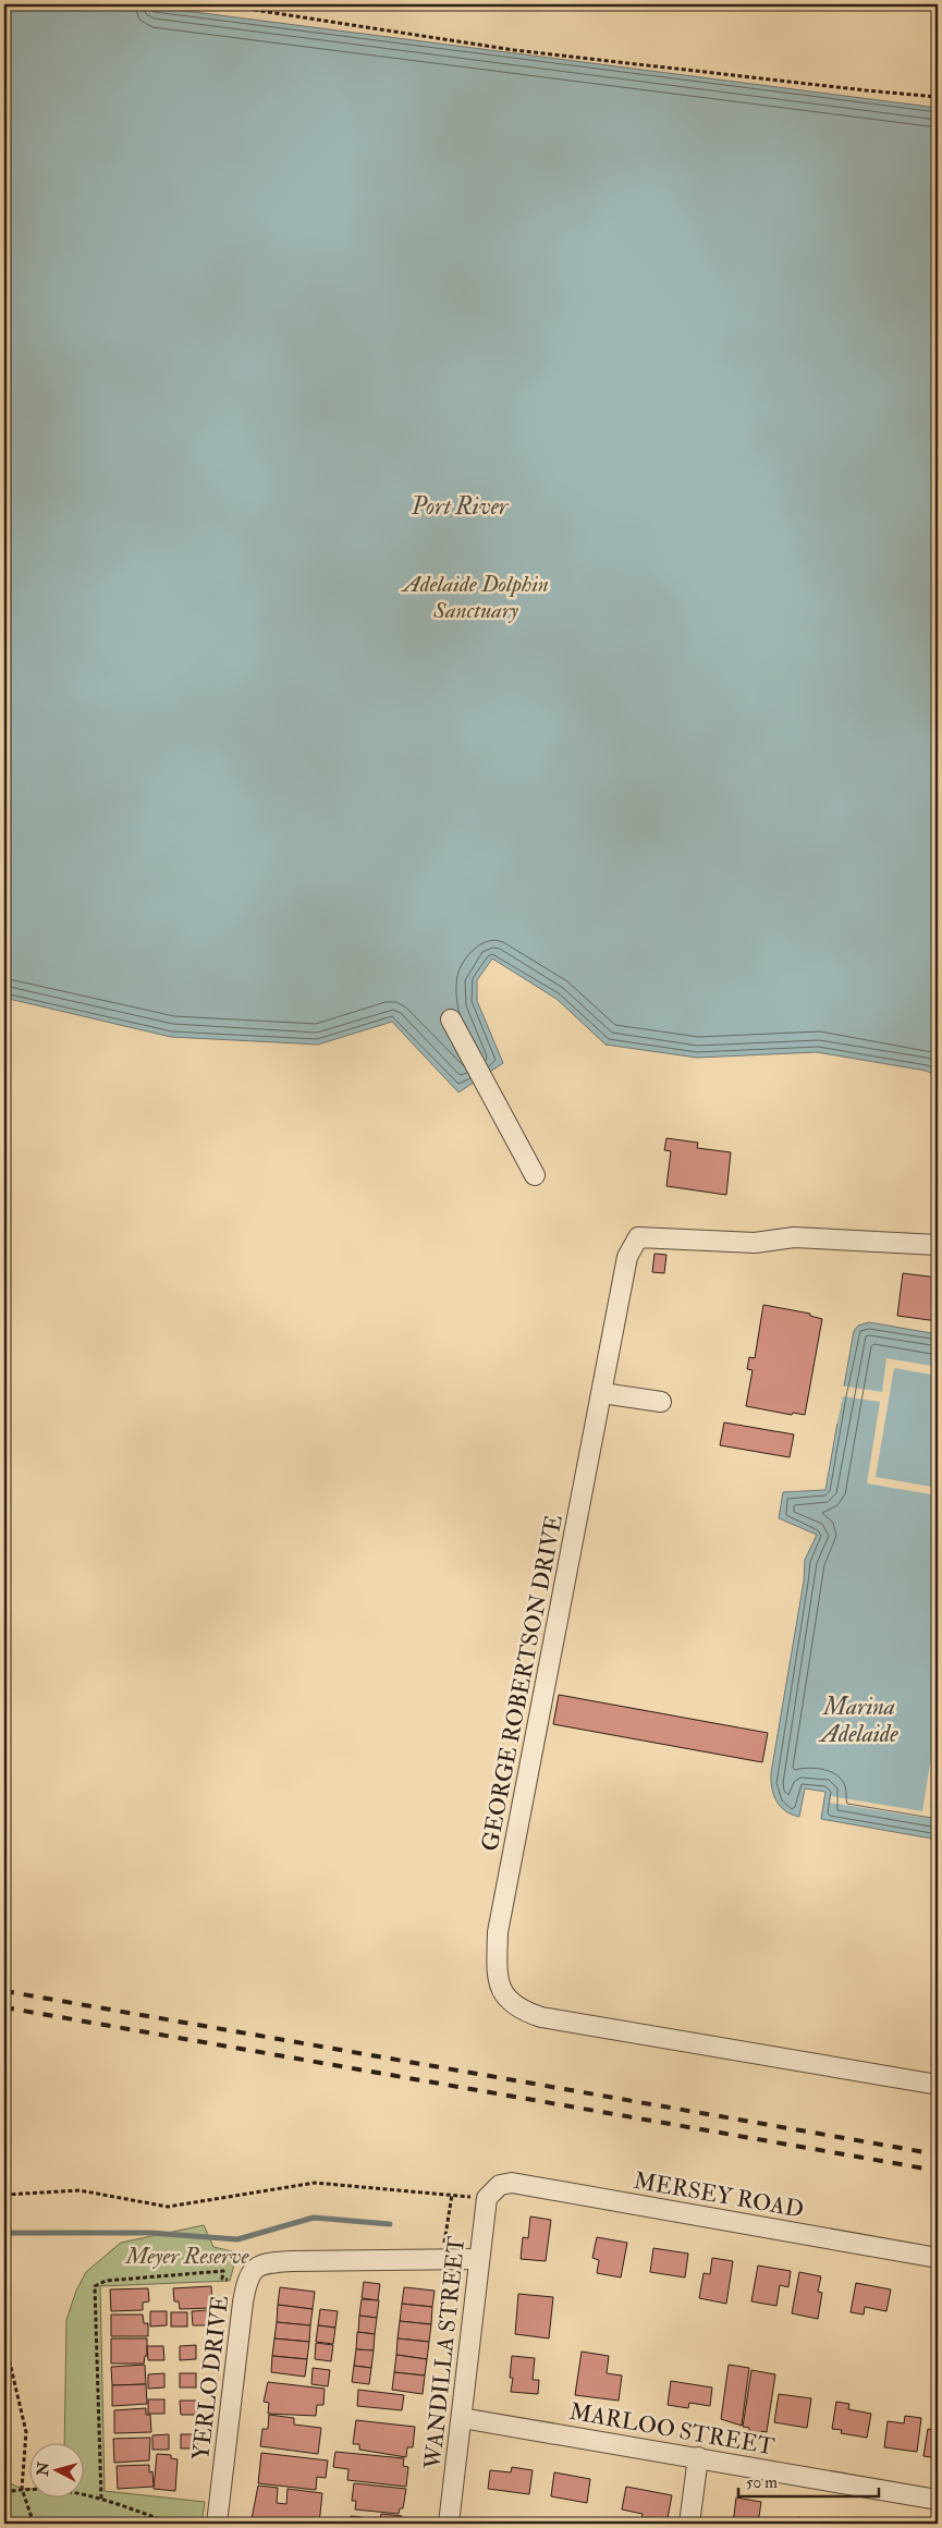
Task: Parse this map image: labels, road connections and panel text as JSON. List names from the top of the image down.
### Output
{
  "streets": {
    "street": [
      "GEORGE ROBERTSON DRIVE",
      "MERSEY ROAD",
      "WANDILLA STREET",
      "YERLO DRIVE",
      "MARLOO STREET"
    ]
  },
  "crossings": [
    ["MERSEY ROAD", "WANDILLA STREET"],
    ["WANDILLA STREET", "YERLO DRIVE"],
    ["WANDILLA STREET", "MARLOO STREET"]
  ],
  "water": ["Port River", "Marina Adelaide"],
  "parks": ["Adelaide Dolphin Sanctuary", "Meyer Reserve"],
  "scale_bar": "50 m",
  "north": "left"
}
